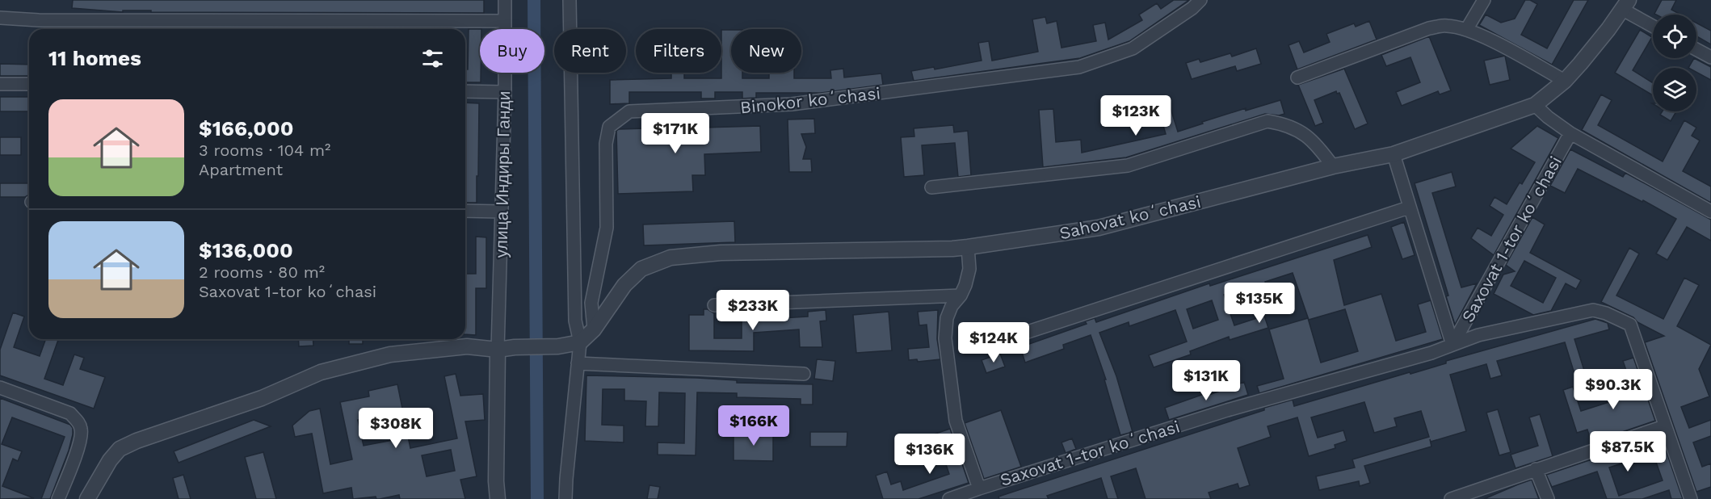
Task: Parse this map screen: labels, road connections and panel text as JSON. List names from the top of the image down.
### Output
{
  "streets": {
    "street": [
      "Binokor koʻchasi",
      "улица Индиры Ганди",
      "Sahovat koʻchasi",
      "Saxovat 1-tor koʻchasi"
    ]
  },
  "crossings": [
    ["Binokor koʻchasi", "Sahovat koʻchasi"],
    ["Sahovat koʻchasi", "Saxovat 1-tor koʻchasi"]
  ],
  "page": {
    "chip": [
      "Buy",
      "Rent",
      "Filters",
      "New"
    ],
    "heading": "11 homes",
    "list": [
      {
        "name": "$166,000",
        "note": "3 rooms · 104 m² · Apartment"
      },
      {
        "name": "$136,000",
        "note": "2 rooms · 80 m² · Saxovat 1-tor koʻchasi"
      }
    ],
    "price": [
      "$123K",
      "$171K",
      "$135K",
      "$233K",
      "$124K",
      "$131K",
      "$90.3K",
      "$166K",
      "$308K",
      "$87.5K",
      "$136K"
    ]
  }
}
